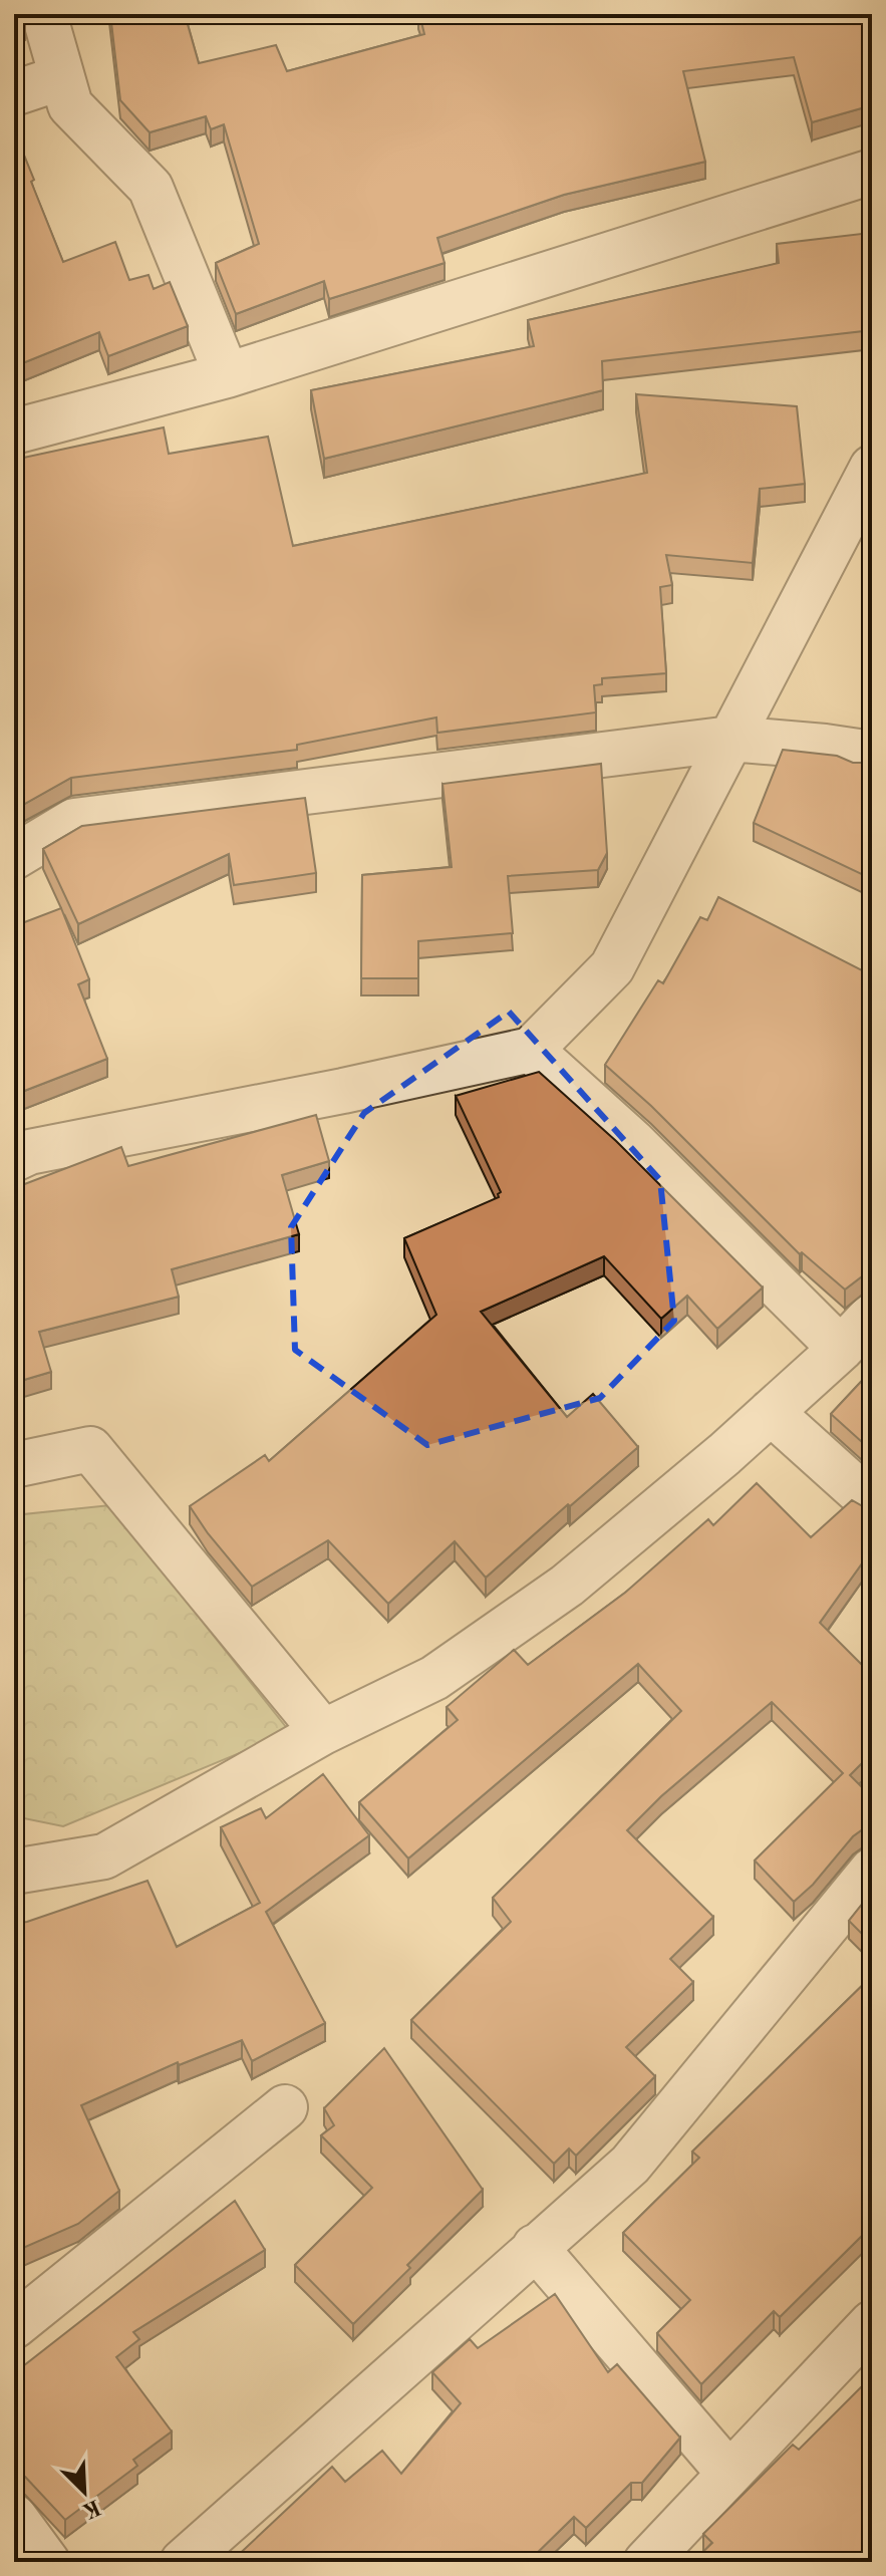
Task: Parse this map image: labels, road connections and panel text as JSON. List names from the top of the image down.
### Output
{
  "north": "bottom right"
}
